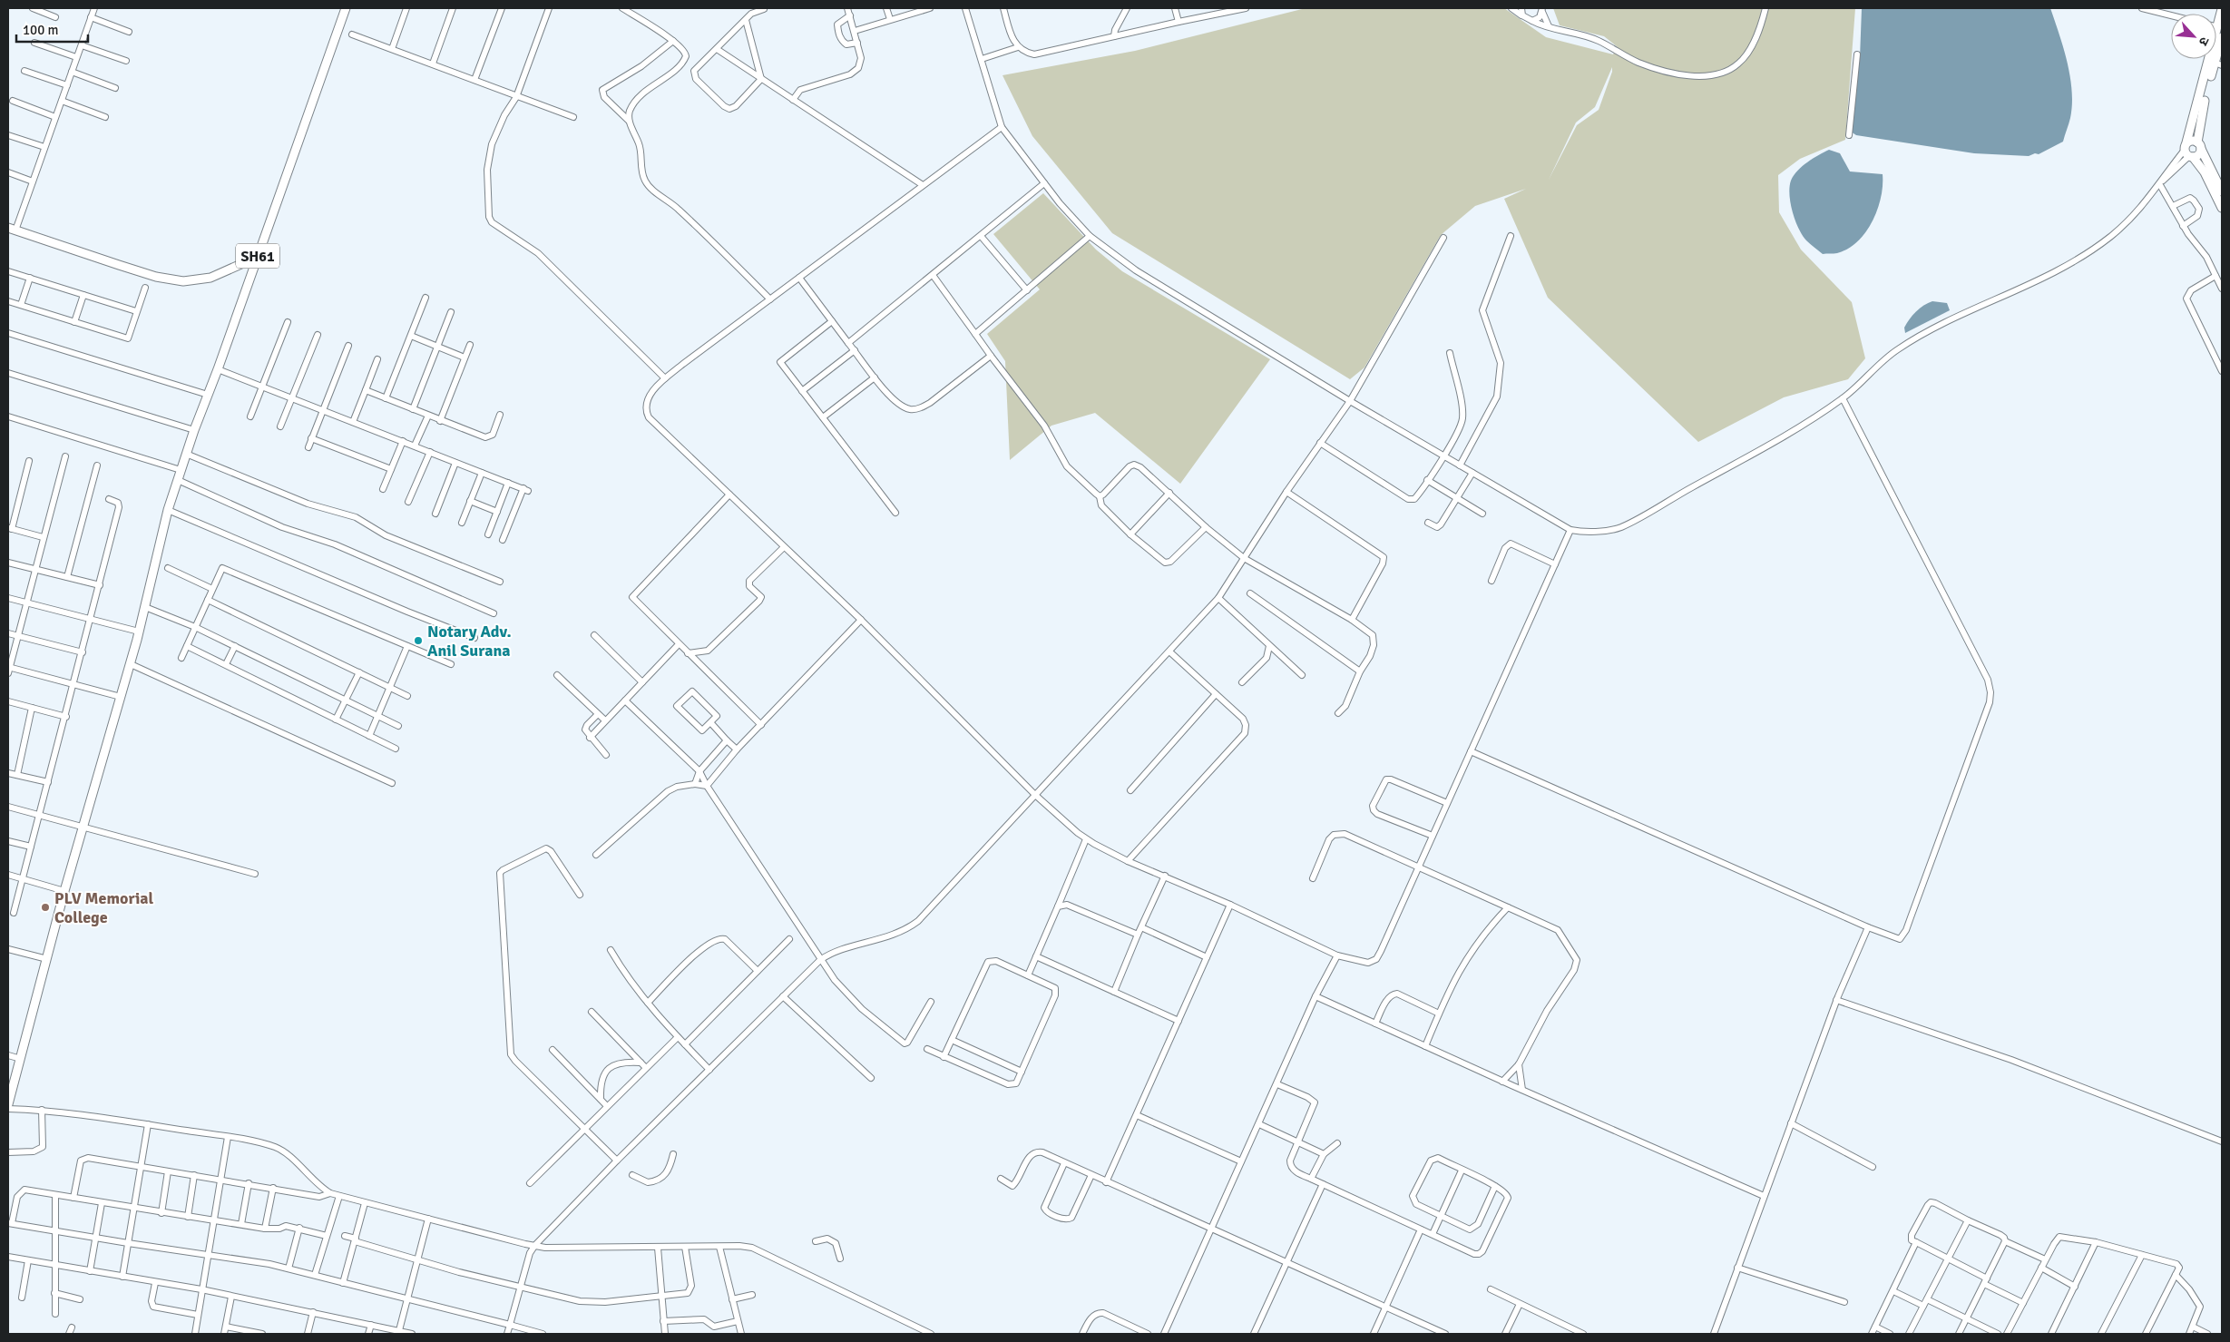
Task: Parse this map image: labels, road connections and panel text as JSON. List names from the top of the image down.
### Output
{
  "streets": {
    "main road": ["SH61"]
  },
  "places": ["Notary Adv. Anil Surana", "PLV Memorial College"],
  "scale_bar": "100 m",
  "north": "bottom right"
}
